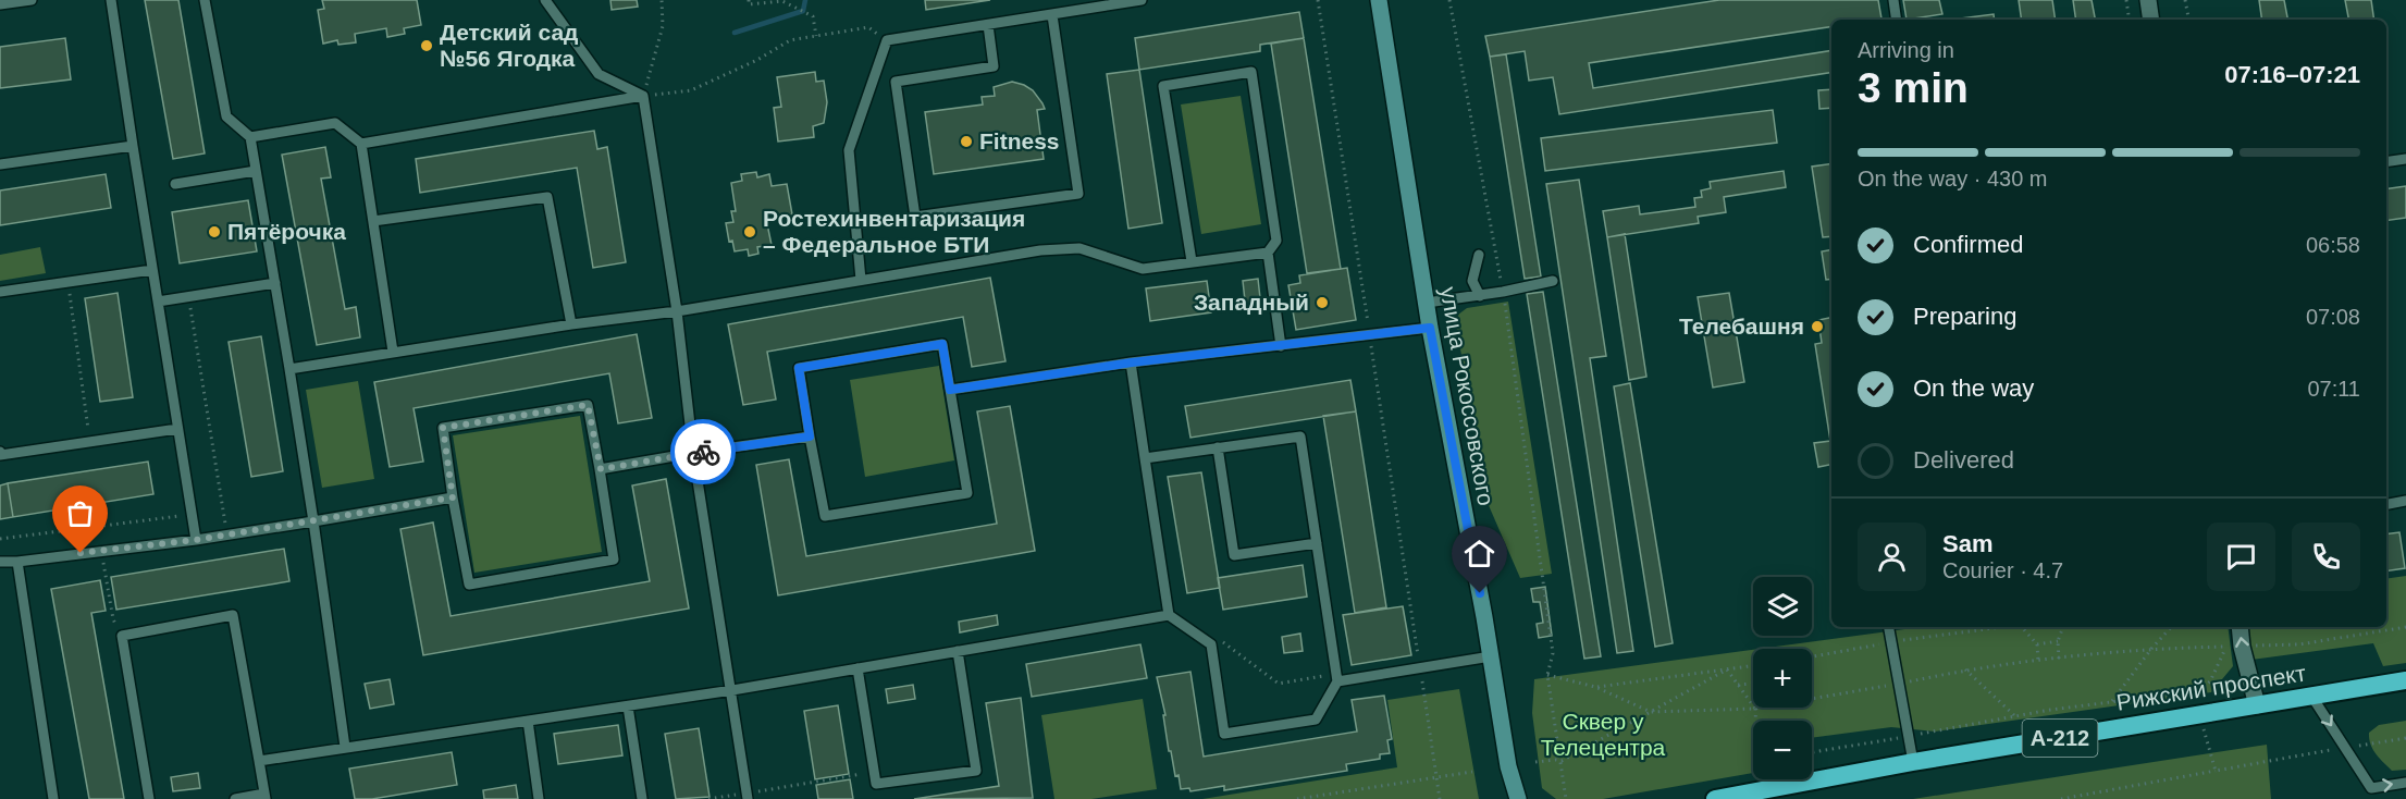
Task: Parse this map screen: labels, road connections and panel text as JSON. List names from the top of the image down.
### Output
{
  "streets": {
    "highway": ["Рижский проспект", "А-212"],
    "main road": ["улица Рокоссовского"]
  },
  "parks": ["Сквер у Телецентра"],
  "places": [
    "Детский сад №56 Ягодка",
    "Fitness",
    "Пятёрочка",
    "Ростехинвентаризация – Федеральное БТИ",
    "Западный",
    "Телебашня"
  ],
  "page": {
    "heading": ["3 min", "Arriving in", "07:16–07:21"],
    "panel": ["Sam", "Courier · 4.7"],
    "bar": "On the way · 430 m",
    "list": [
      ["Confirmed", "06:58"],
      ["Preparing", "07:08"],
      ["On the way", "07:11"],
      "Delivered"
    ],
    "map_buttons": ["+", "−"]
  }
}
